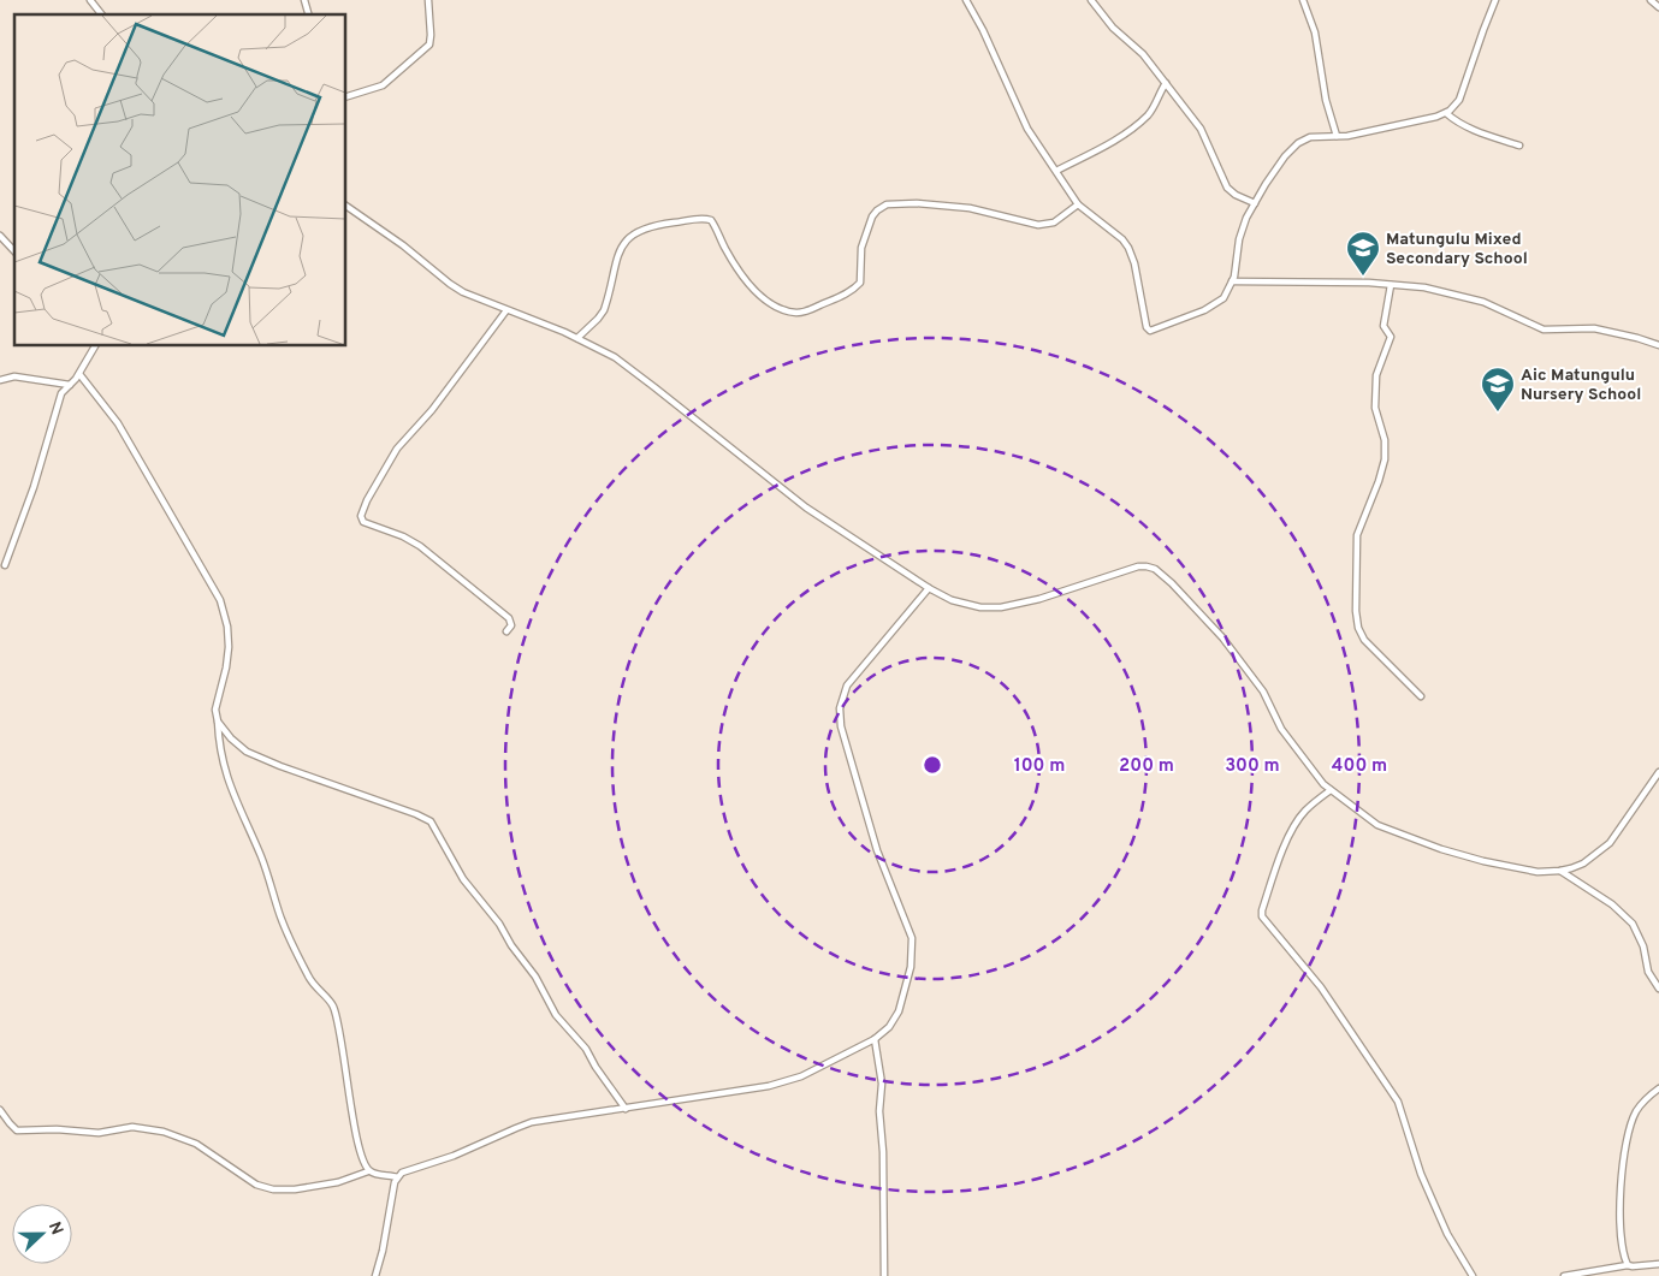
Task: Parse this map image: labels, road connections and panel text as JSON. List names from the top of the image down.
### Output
{
  "places": {
    "school or university": ["Matungulu Mixed Secondary School", "Aic Matungulu Nursery School"]
  },
  "north": "right",
  "rings": [
    "100 m",
    "200 m",
    "300 m",
    "400 m"
  ]
}
